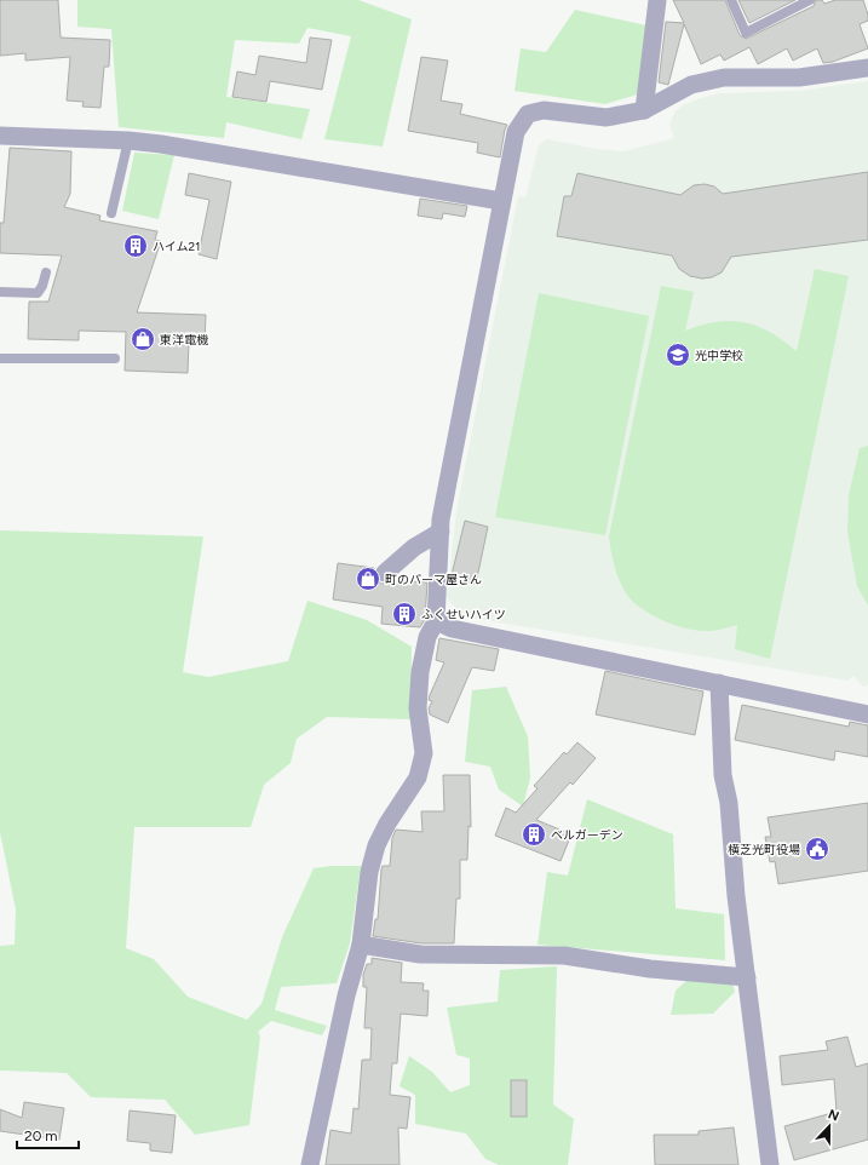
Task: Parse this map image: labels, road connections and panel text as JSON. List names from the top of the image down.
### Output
{
  "places": {
    "building": ["ハイム21", "ふくせいハイツ", "ベルガーデン"],
    "shop": ["東洋電機", "町のパーマ屋さん"],
    "school or university": ["光中学校"],
    "public building": ["横芝光町役場"]
  },
  "scale_bar": "20 m",
  "north": "top"
}
